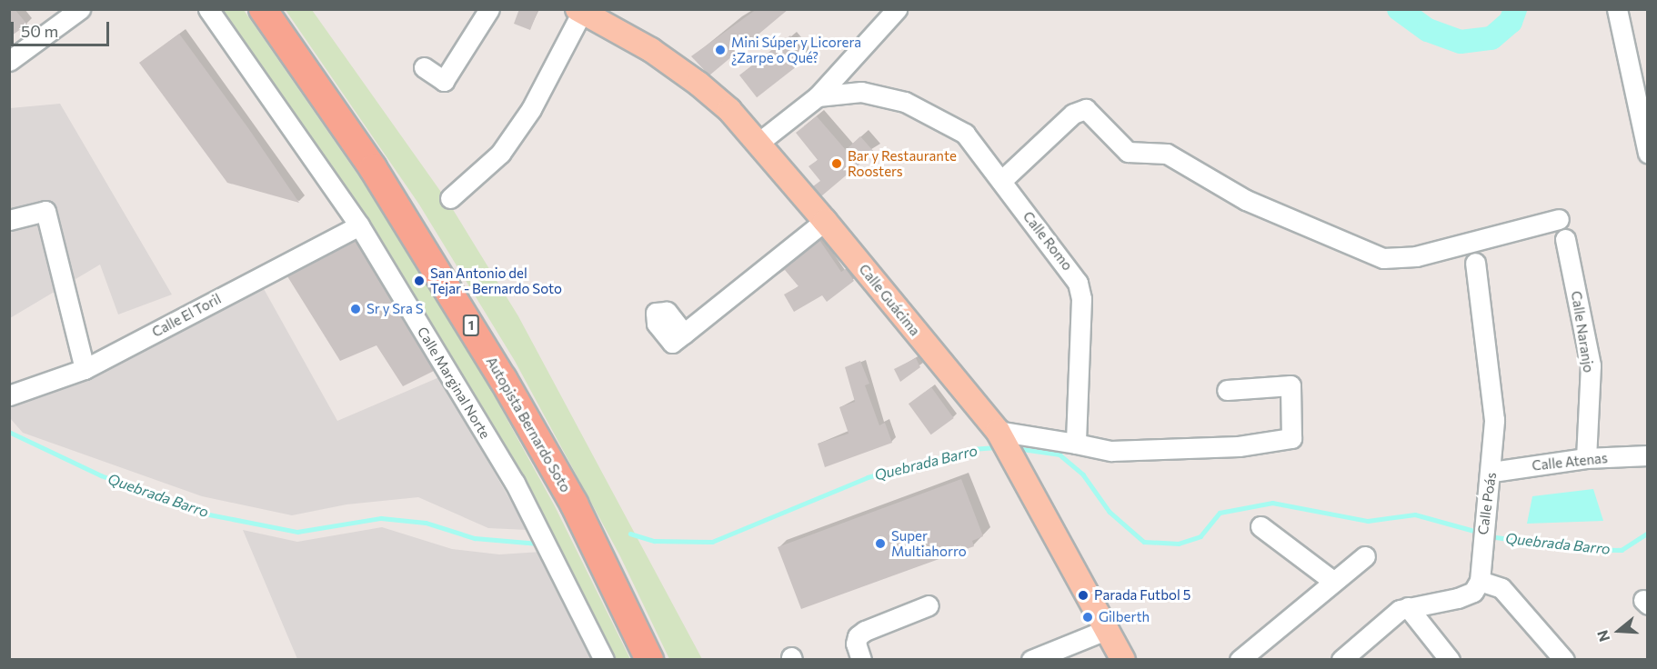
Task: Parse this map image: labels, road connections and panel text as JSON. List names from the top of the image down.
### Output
{
  "streets": {
    "highway": ["1", "Autopista Bernardo Soto"],
    "main road": ["Calle Guácima"],
    "street": [
      "Calle Romo",
      "Calle El Toril",
      "Calle Naranjo",
      "Calle Marginal Norte",
      "Calle Atenas",
      "Calle Poás"
    ]
  },
  "crossings": [
    ["Calle El Toril", "Calle Marginal Norte"],
    ["Calle Naranjo", "Calle Atenas"],
    ["Calle Atenas", "Calle Poás"]
  ],
  "water": ["Quebrada Barro"],
  "places": [
    "Mini Súper y Licorera ¿Zarpe o Qué?",
    "Bar y Restaurante Roosters",
    "San Antonio del Tejar - Bernardo Soto",
    "Sr y Sra S",
    "Super Multiahorro",
    "Parada Futbol 5",
    "Gilberth"
  ],
  "scale_bar": "50 m",
  "north": "left"
}
